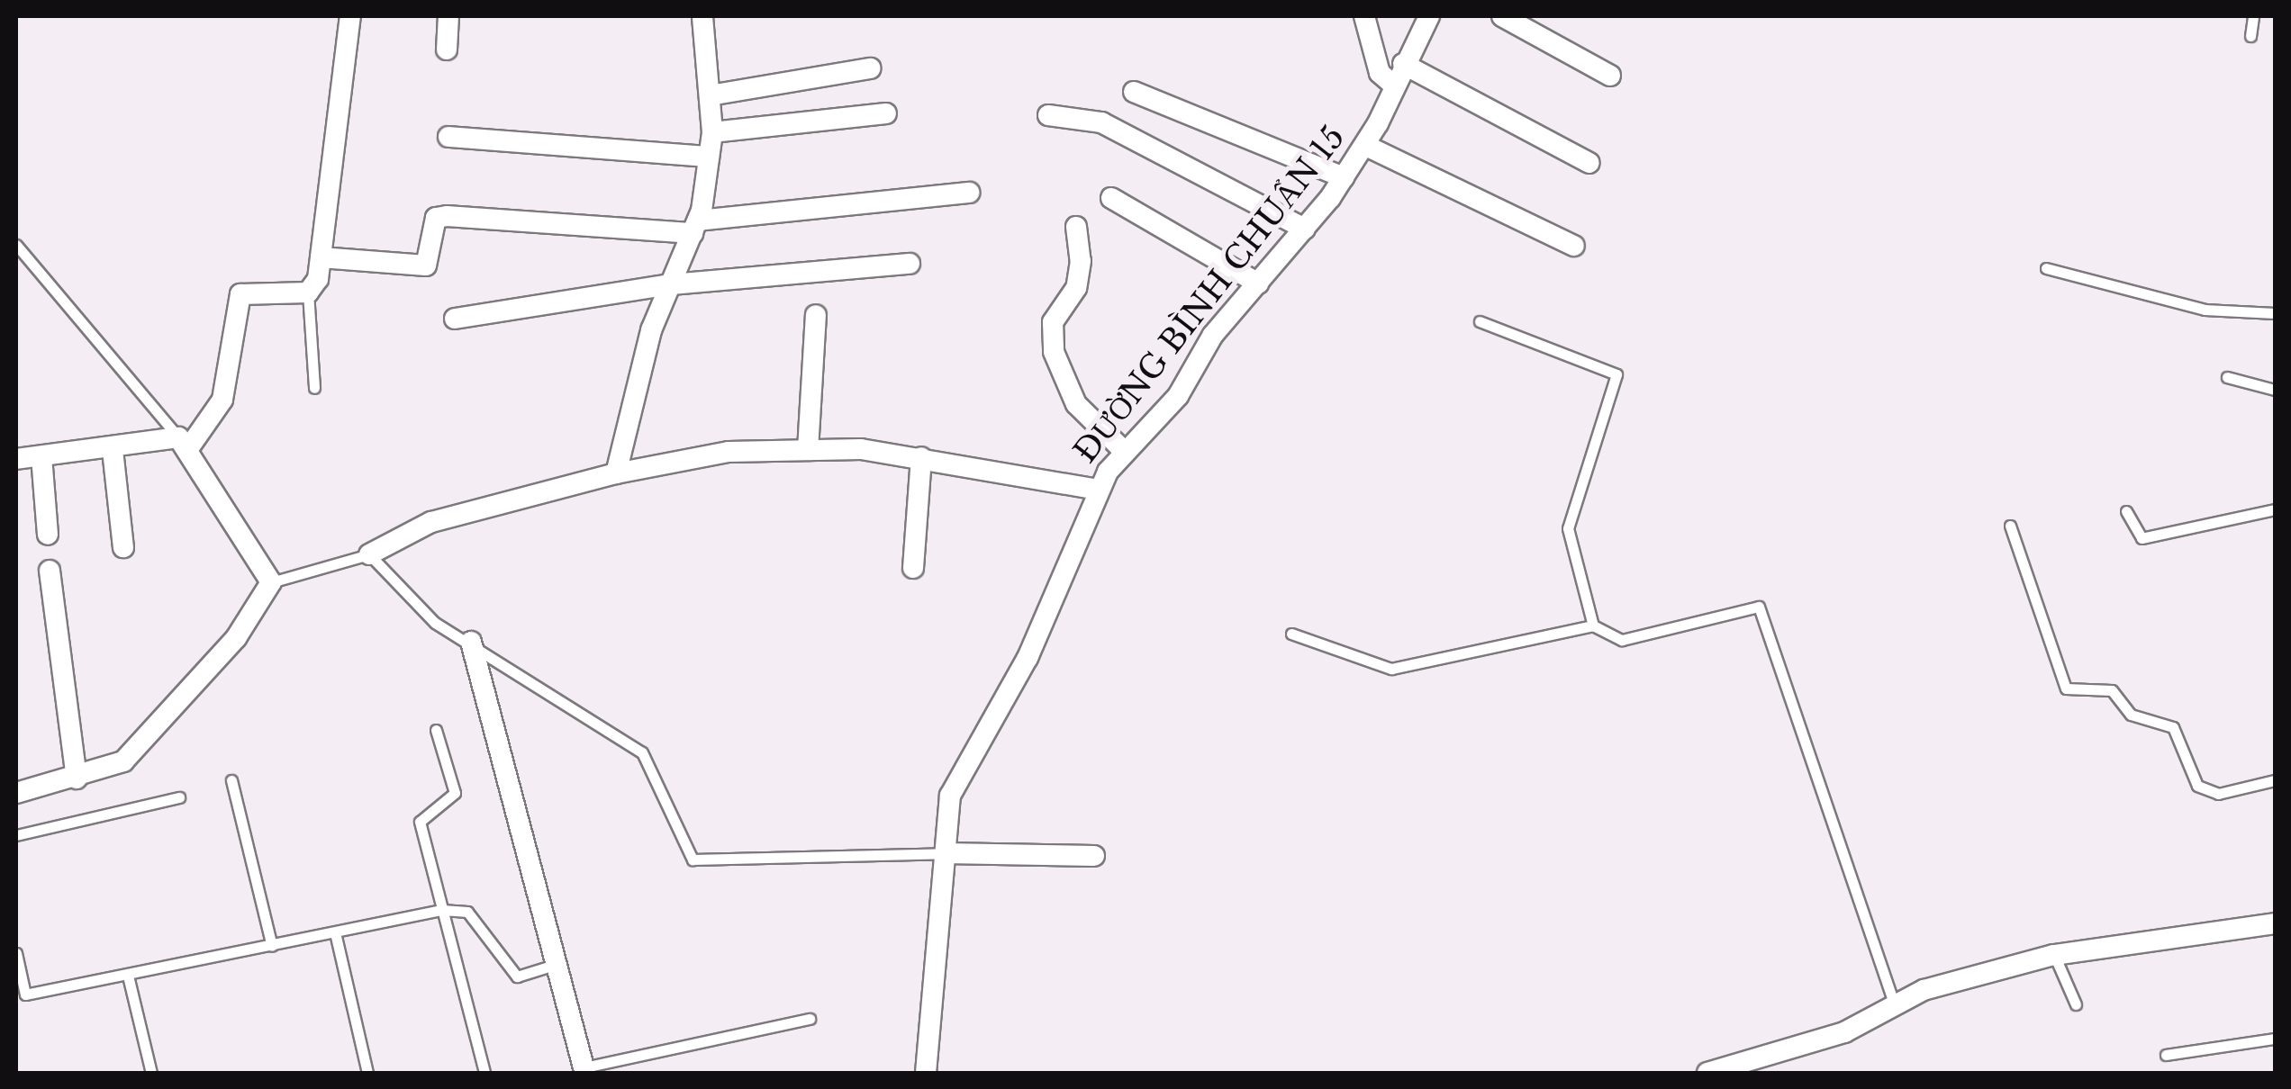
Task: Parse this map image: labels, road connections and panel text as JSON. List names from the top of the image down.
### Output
{
  "streets": {
    "street": ["ĐƯỜNG BÌNH CHUẨN 15"]
  }
}
